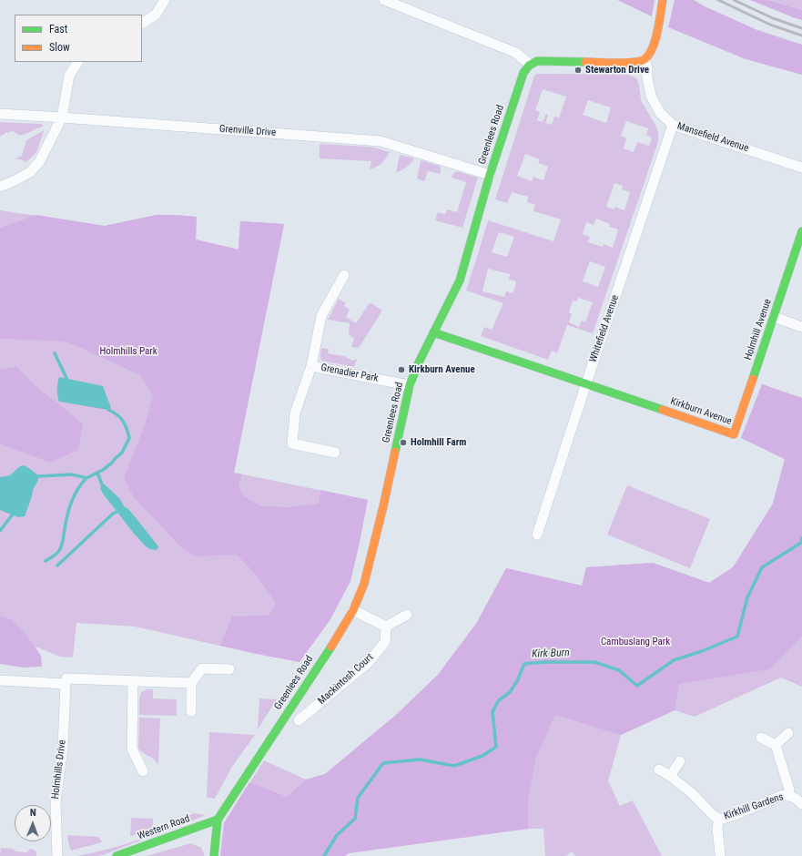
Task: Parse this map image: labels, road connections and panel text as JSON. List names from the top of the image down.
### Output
{
  "streets": {
    "main road": [
      "Greenlees Road",
      "Holmhill Avenue",
      "Kirkburn Avenue",
      "Western Road"
    ],
    "street": [
      "Grenville Drive",
      "Mansefield Avenue",
      "Whitefield Avenue",
      "Grenadier Park",
      "Mackintosh Court",
      "Holmhills Drive",
      "Kirkhill Gardens"
    ]
  },
  "crossings": [
    ["Grenville Drive", "Greenlees Road"],
    ["Greenlees Road", "Grenadier Park"],
    ["Greenlees Road", "Kirkburn Avenue"],
    ["Greenlees Road", "Western Road"],
    ["Mansefield Avenue", "Whitefield Avenue"],
    ["Whitefield Avenue", "Kirkburn Avenue"],
    ["Holmhill Avenue", "Kirkburn Avenue"]
  ],
  "water": ["Kirk Burn"],
  "parks": ["Holmhills Park", "Cambuslang Park"],
  "places": ["Stewarton Drive", "Kirkburn Avenue", "Holmhill Farm"],
  "legend": ["Fast", "Slow"],
  "north": "top"
}
